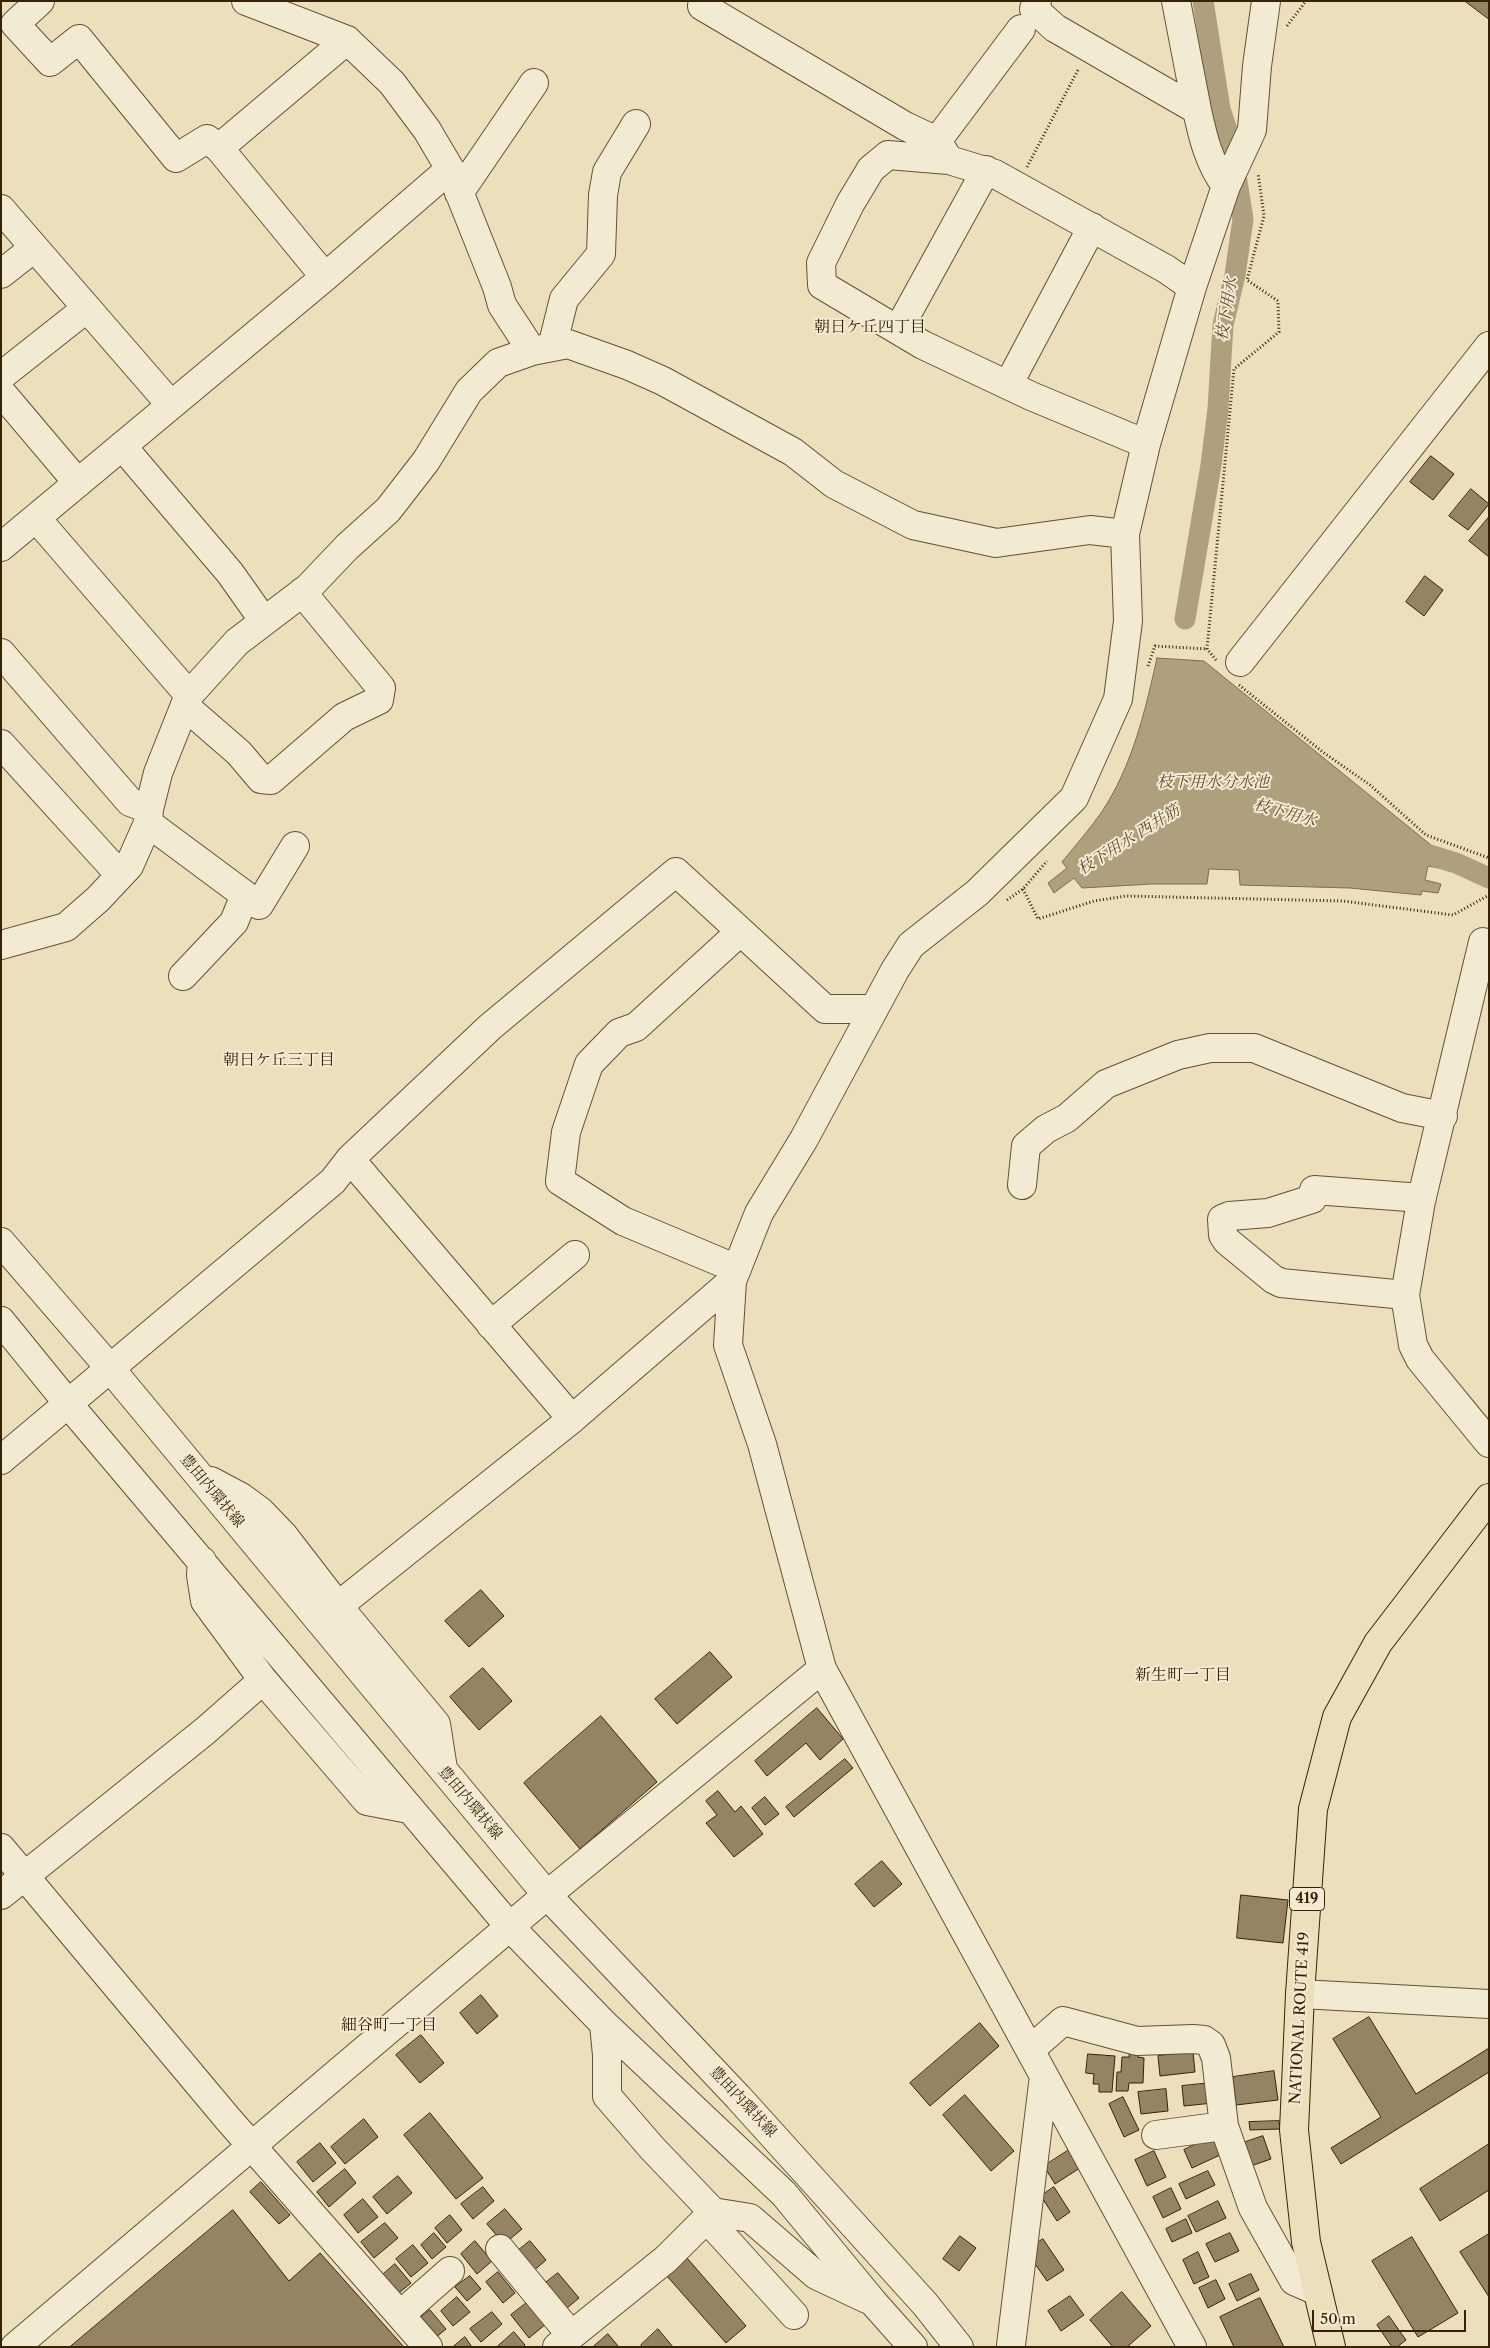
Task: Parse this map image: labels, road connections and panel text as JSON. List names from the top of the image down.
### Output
{
  "streets": {
    "highway": ["419", "NATIONAL ROUTE 419"],
    "street": ["豊田内環状線"]
  },
  "districts": [
    "朝日ケ丘四丁目",
    "朝日ケ丘三丁目",
    "新生町一丁目",
    "細谷町一丁目"
  ],
  "water": ["枝下用水", "枝下用水分水池", "枝下用水 西井筋"],
  "scale_bar": "50 m"
}
